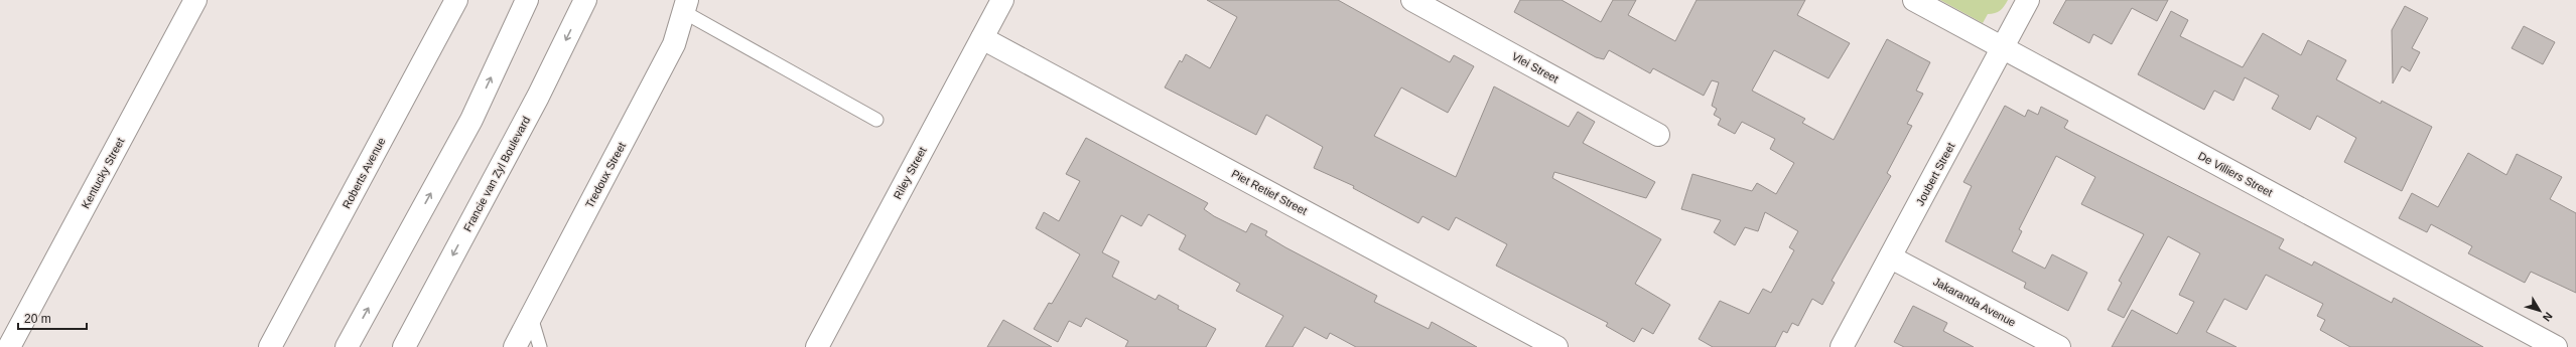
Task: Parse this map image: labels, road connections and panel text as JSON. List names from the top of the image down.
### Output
{
  "streets": {
    "street": [
      "Vlei Street",
      "Kentucky Street",
      "Roberts Avenue",
      "Riley Street",
      "Francie van Zyl Boulevard",
      "Joubert Street",
      "De Villiers Street",
      "Tredoux Street",
      "Piet Retief Street",
      "Jakaranda Avenue"
    ]
  },
  "crossings": [
    ["Riley Street", "Piet Retief Street"],
    ["Joubert Street", "De Villiers Street"],
    ["Joubert Street", "Jakaranda Avenue"]
  ],
  "scale_bar": "20 m",
  "north": "bottom right"
}
